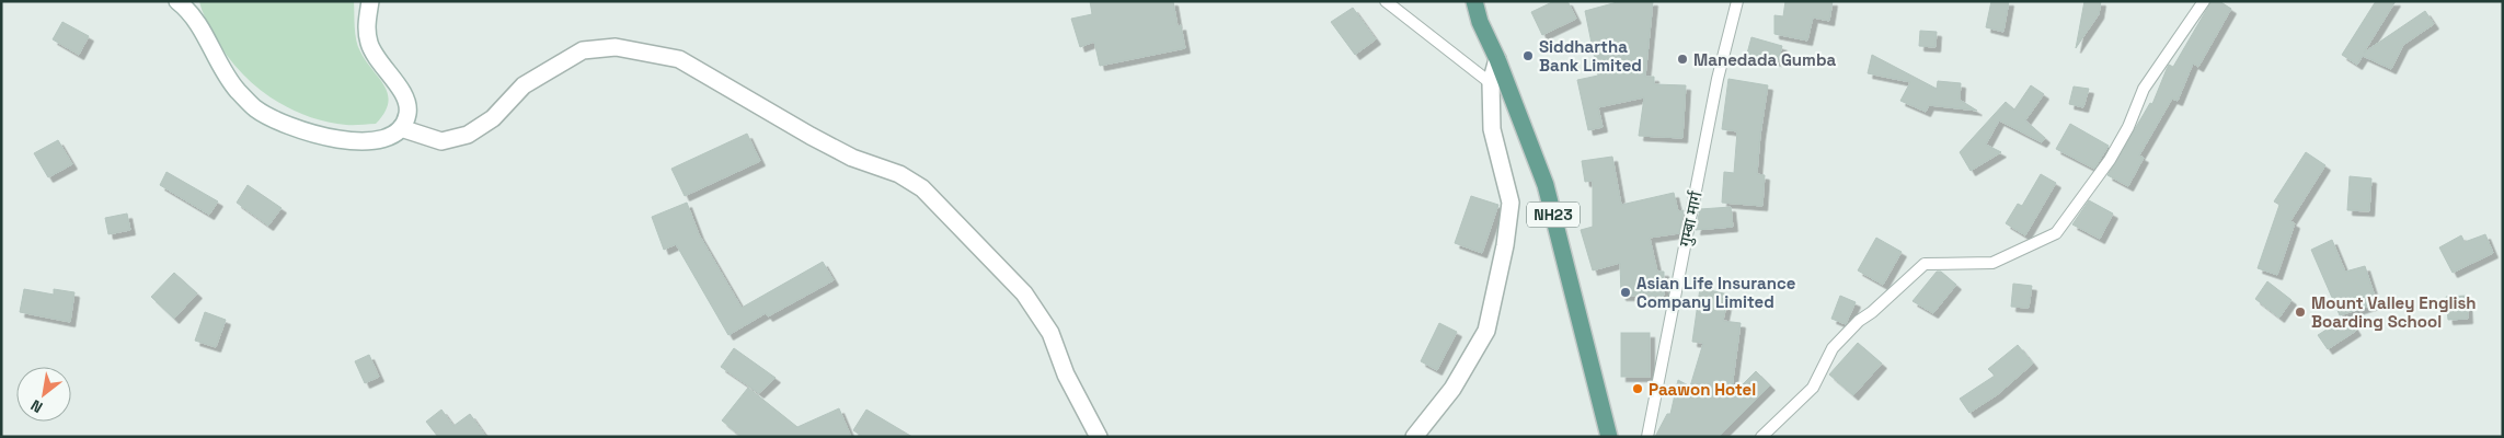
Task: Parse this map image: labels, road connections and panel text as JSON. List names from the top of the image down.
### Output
{
  "streets": {
    "main road": ["NH23"],
    "lane": ["गुम्बा मार्ग"]
  },
  "places": [
    "Siddhartha Bank Limited",
    "Manedada Gumba",
    "Asian Life Insurance Company Limited",
    "Mount Valley English Boarding School",
    "Paawon Hotel"
  ],
  "north": "bottom left"
}
